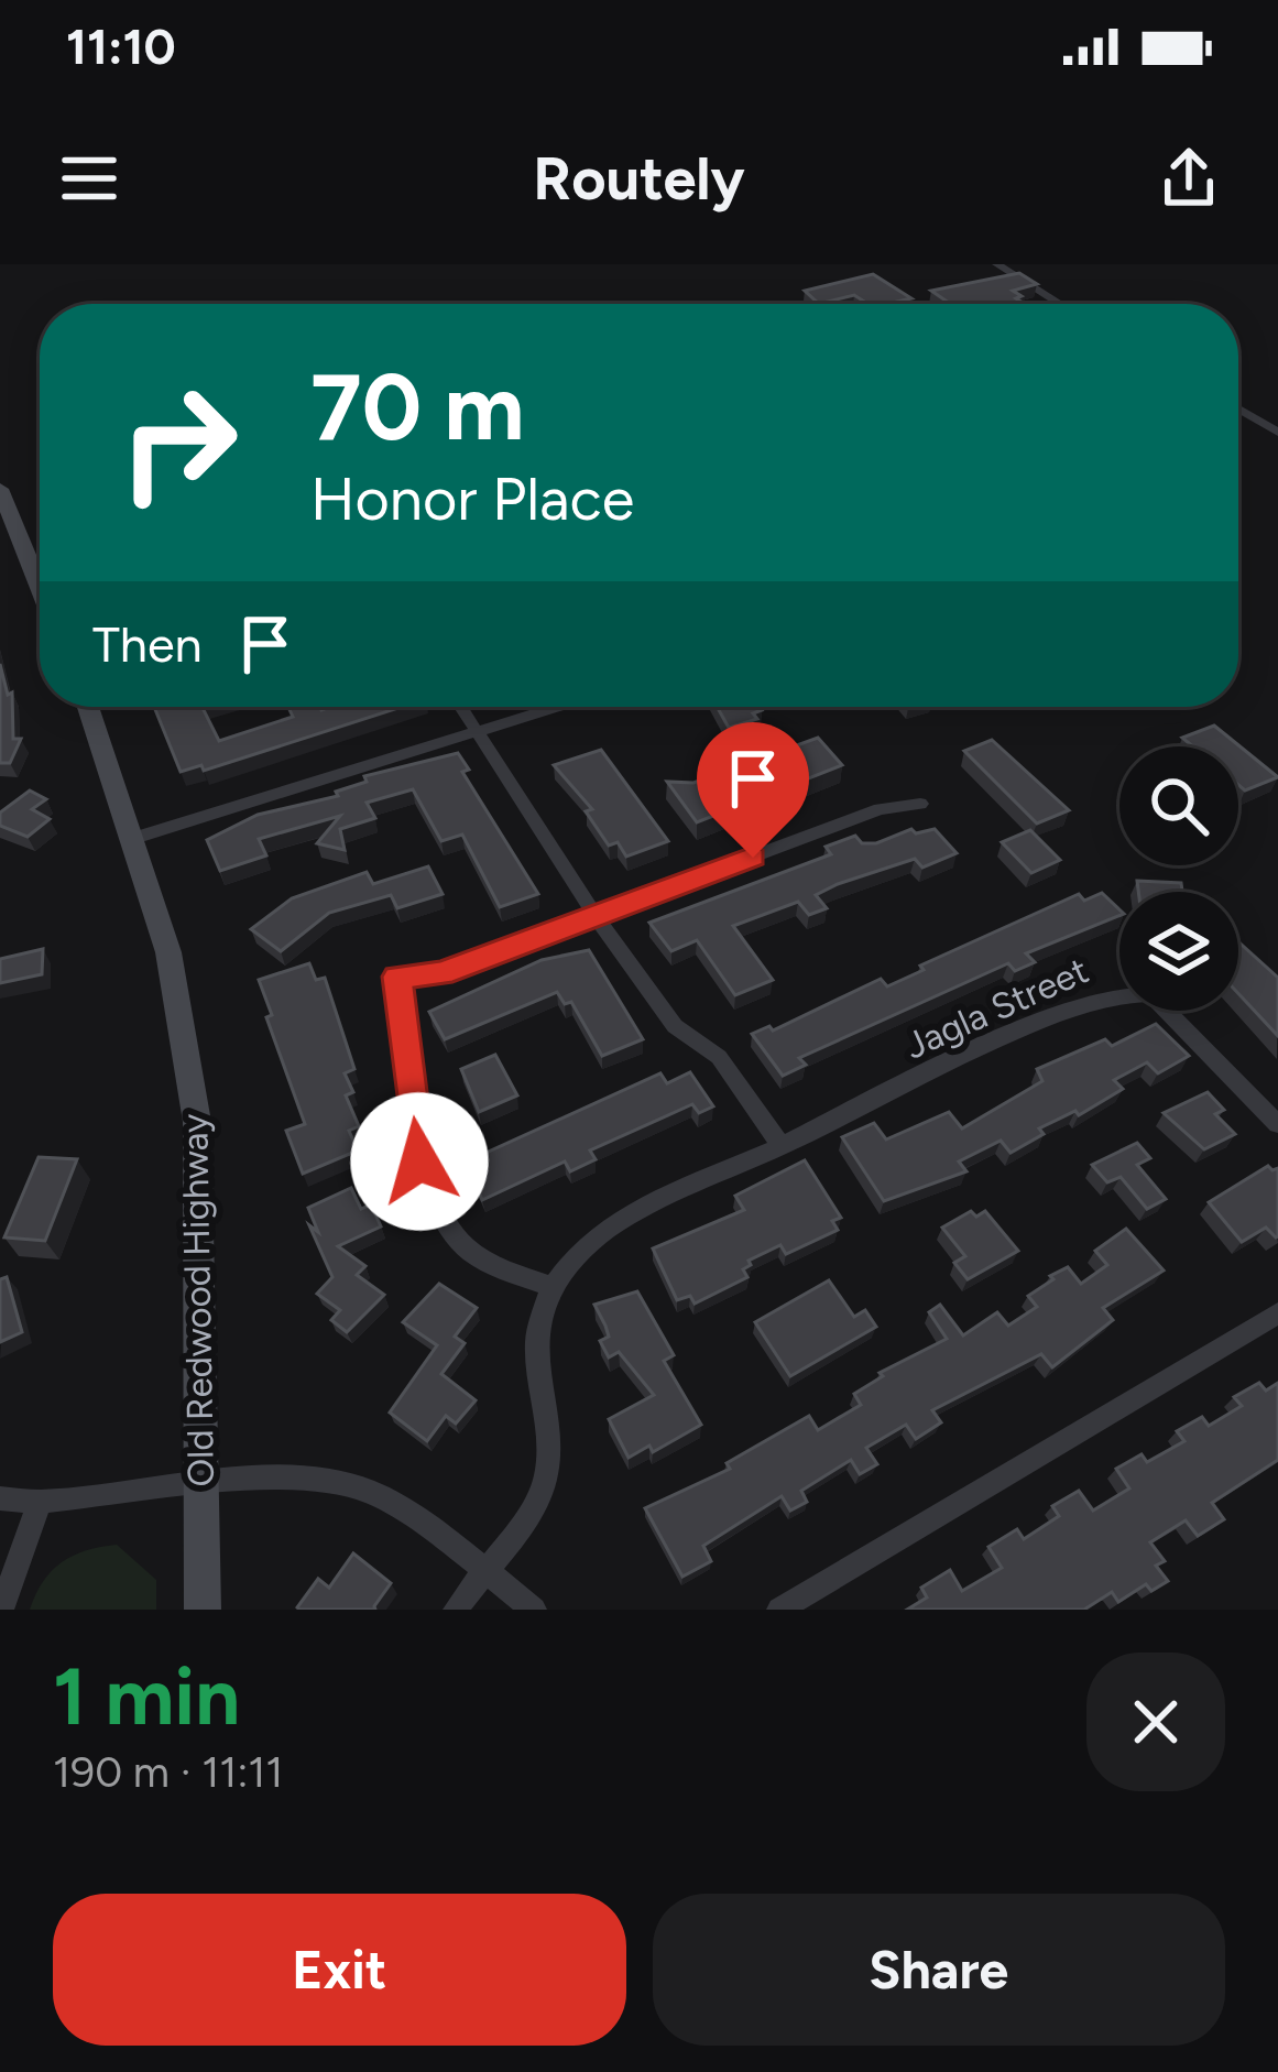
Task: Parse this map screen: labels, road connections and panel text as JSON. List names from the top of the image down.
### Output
{
  "streets": {
    "main road": ["Old Redwood Highway"],
    "street": ["Jagla Street"]
  },
  "page": {
    "status": "11:10",
    "header": "Routely",
    "turn": ["70 m", "Honor Place"],
    "then": "Then",
    "heading": ["1 min", "190 m · 11:11"],
    "buttons": ["Exit", "Share"]
  }
}
